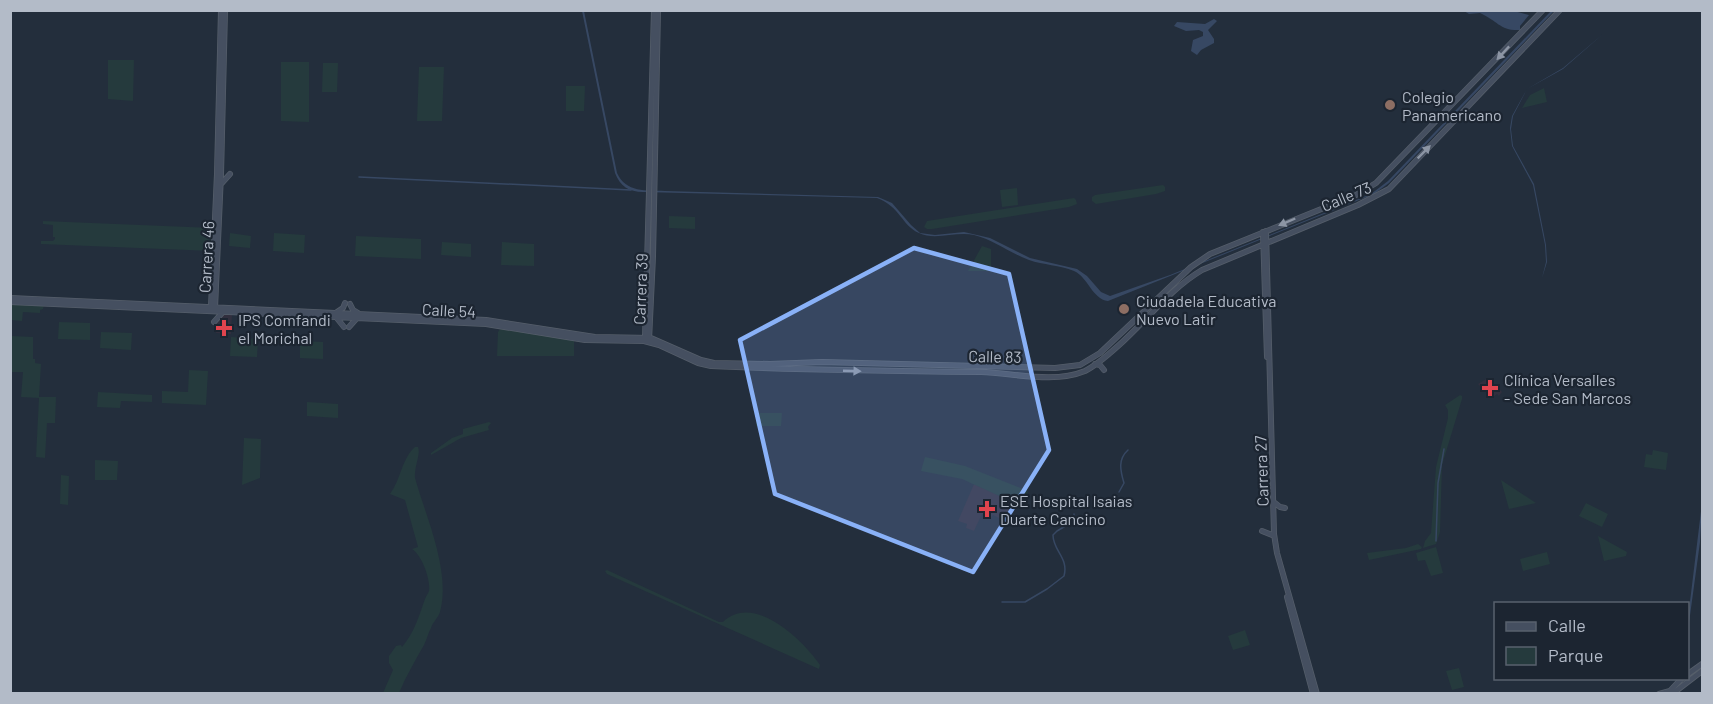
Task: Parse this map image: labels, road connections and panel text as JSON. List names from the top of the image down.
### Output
{
  "streets": {
    "main road": [
      "Calle 73",
      "Carrera 46",
      "Carrera 39",
      "Calle 54",
      "Calle 83",
      "Carrera 27"
    ]
  },
  "crossings": [
    ["Calle 73", "Calle 83"],
    ["Calle 73", "Carrera 27"],
    ["Carrera 46", "Calle 54"],
    ["Carrera 39", "Calle 54"],
    ["Calle 54", "Calle 83"]
  ],
  "places": {
    "other": ["Colegio Panamericano", "Ciudadela Educativa Nuevo Latir"],
    "health": ["IPS Comfandi el Morichal", "Clínica Versalles - Sede San Marcos", "ESE Hospital Isaias Duarte Cancino"]
  },
  "legend": ["Calle", "Parque"]
}
